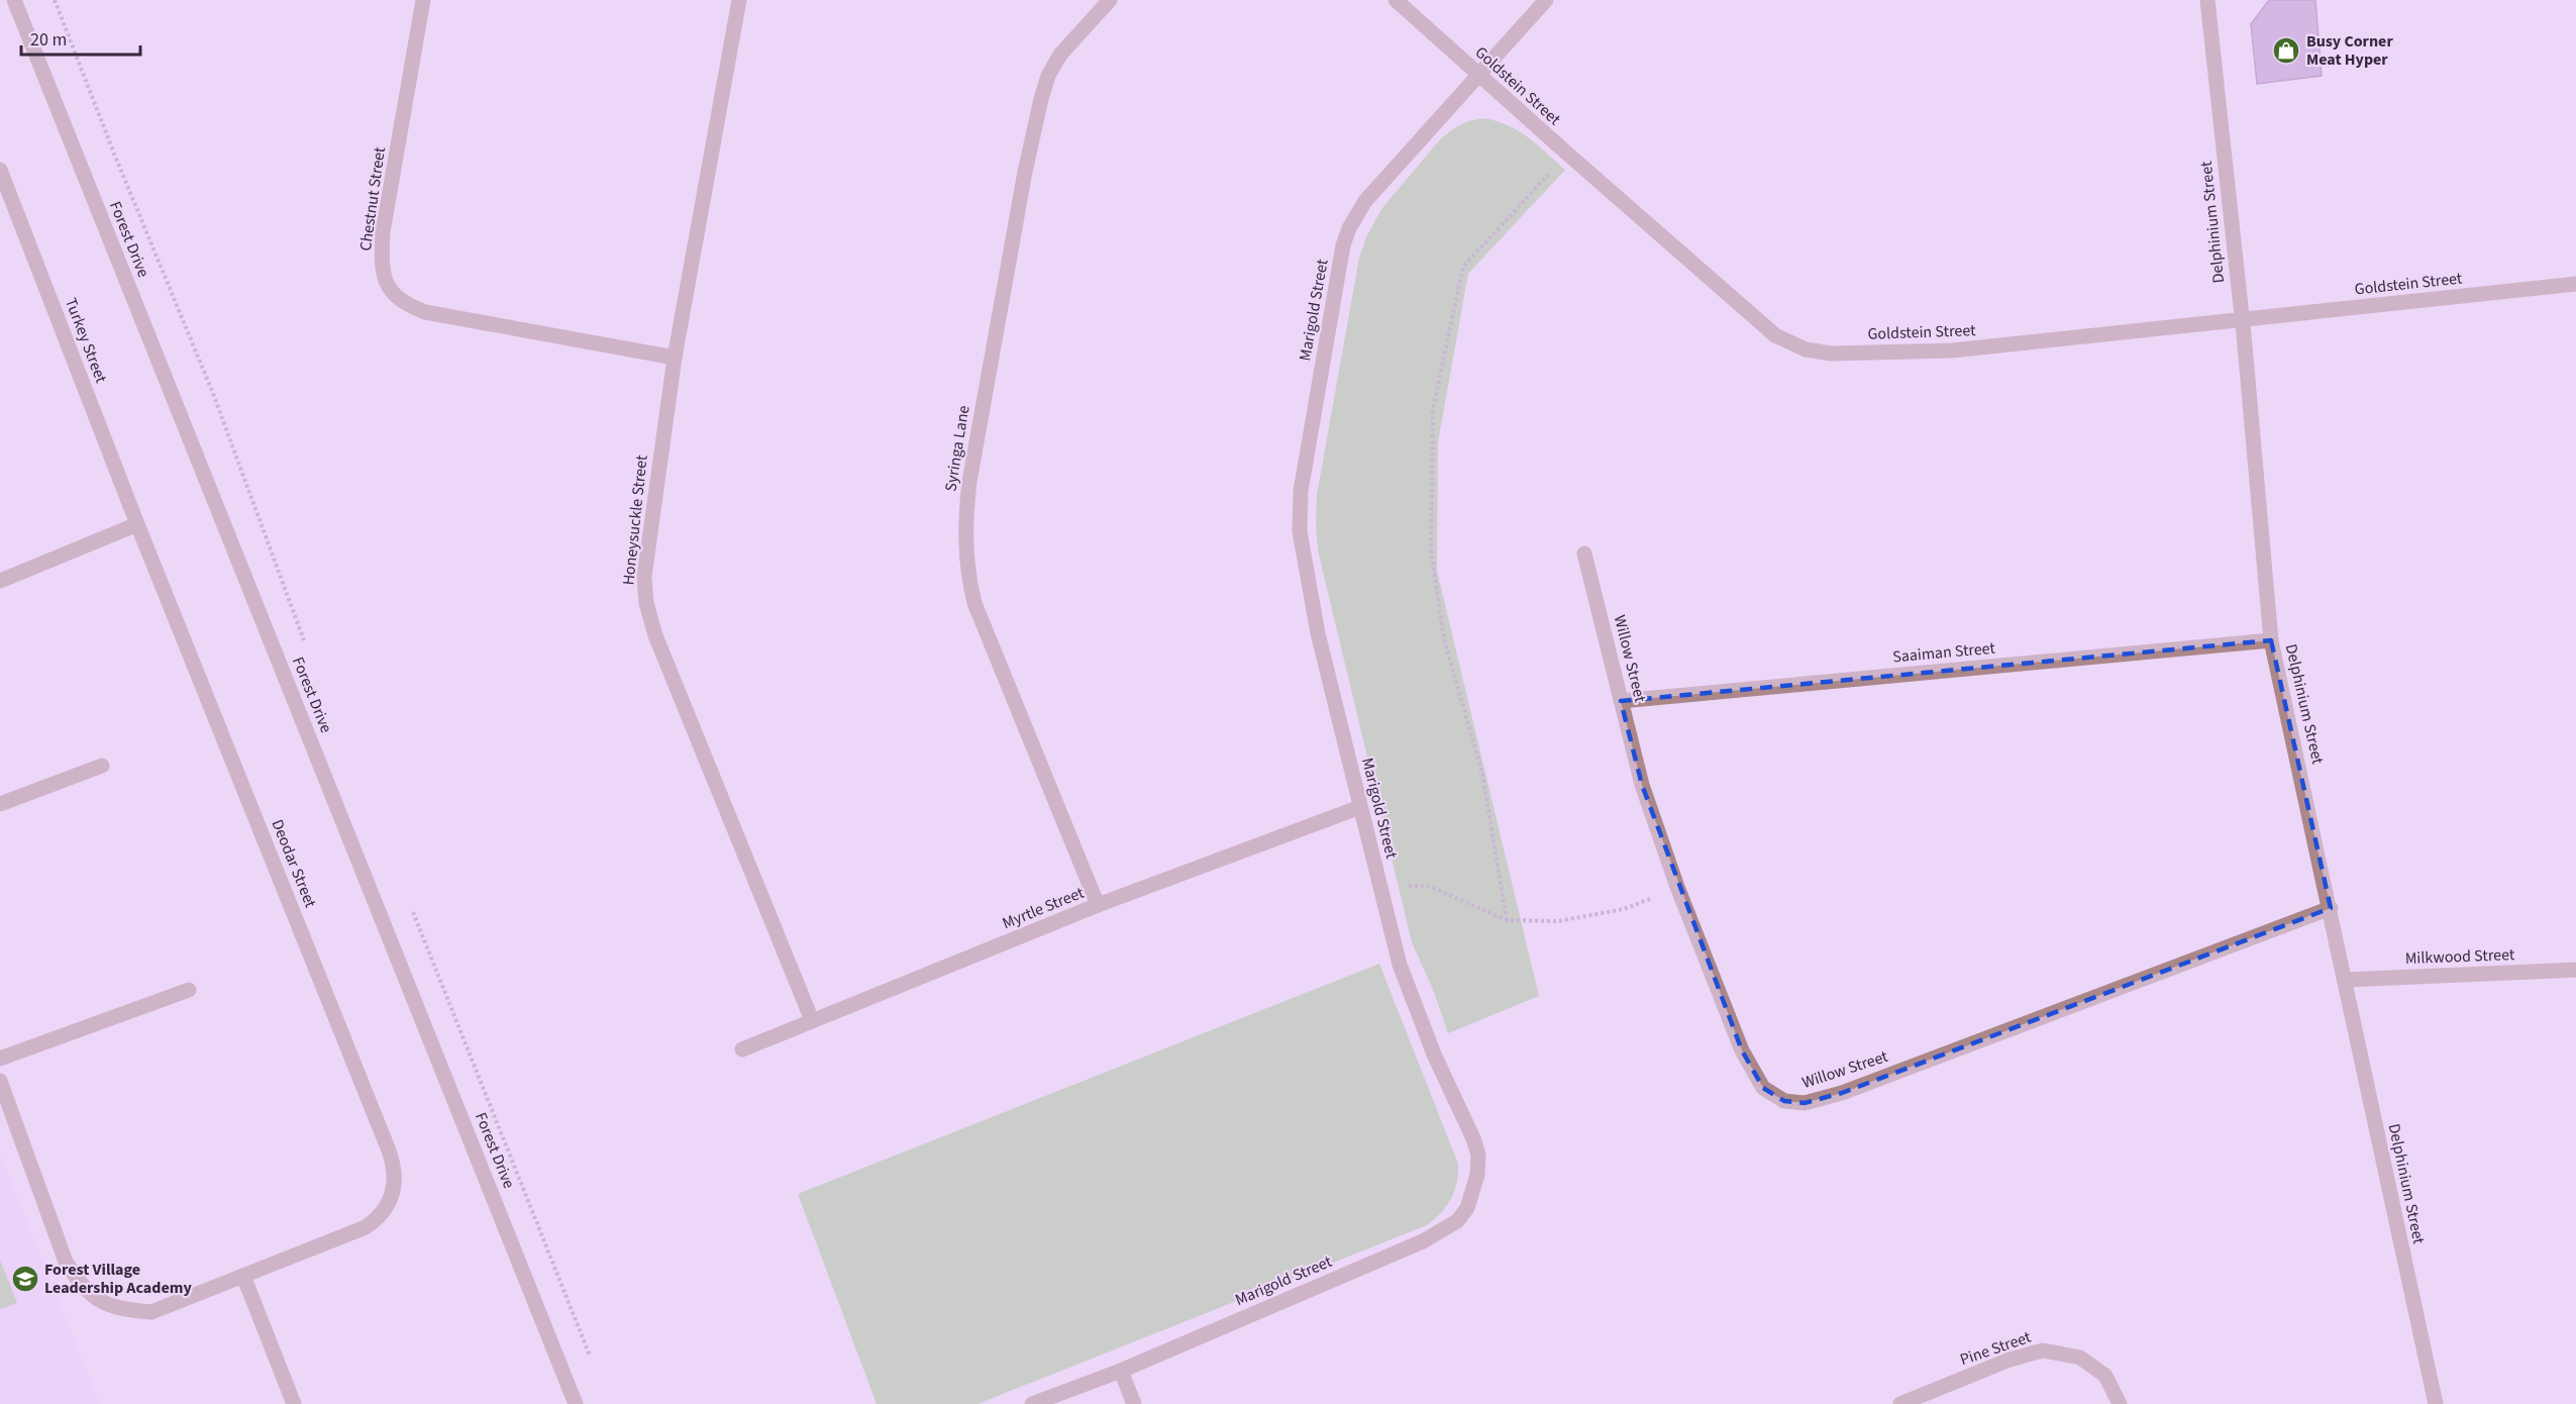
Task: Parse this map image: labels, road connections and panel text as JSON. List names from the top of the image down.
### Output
{
  "streets": {
    "street": [
      "Goldstein Street",
      "Chestnut Street",
      "Delphinium Street",
      "Forest Drive",
      "Marigold Street",
      "Turkey Street",
      "Syringa Lane",
      "Honeysuckle Street",
      "Saaiman Street",
      "Willow Street",
      "Deodar Street",
      "Myrtle Street",
      "Milkwood Street",
      "Pine Street"
    ]
  },
  "crossings": [
    ["Goldstein Street", "Delphinium Street"],
    ["Goldstein Street", "Marigold Street"],
    ["Chestnut Street", "Honeysuckle Street"],
    ["Delphinium Street", "Saaiman Street"],
    ["Delphinium Street", "Willow Street"],
    ["Delphinium Street", "Milkwood Street"],
    ["Marigold Street", "Myrtle Street"],
    ["Turkey Street", "Deodar Street"],
    ["Syringa Lane", "Myrtle Street"],
    ["Honeysuckle Street", "Myrtle Street"],
    ["Saaiman Street", "Willow Street"]
  ],
  "places": {
    "shop": ["Busy Corner Meat Hyper"],
    "school or university": ["Forest Village Leadership Academy"]
  },
  "scale_bar": "20 m"
}
